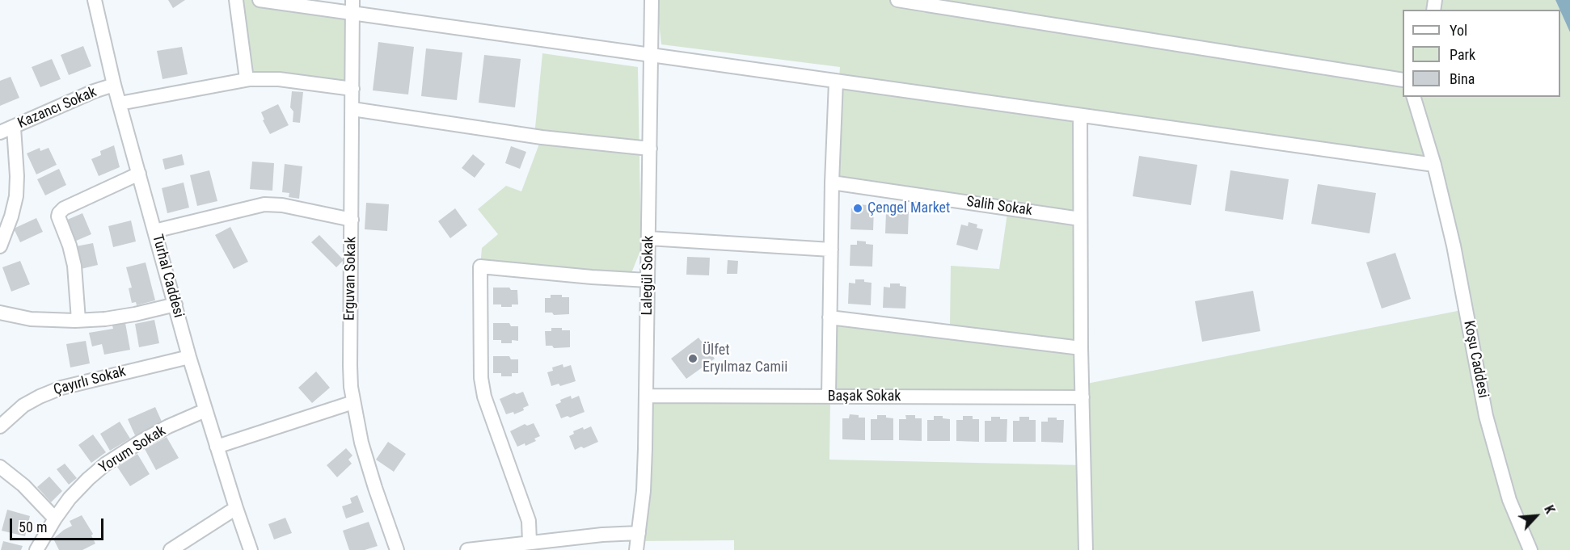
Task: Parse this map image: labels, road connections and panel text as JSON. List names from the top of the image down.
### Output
{
  "streets": {
    "street": [
      "Kazancı Sokak",
      "Salih Sokak",
      "Lalegül Sokak",
      "Turhal Caddesi",
      "Erguvan Sokak",
      "Koşu Caddesi",
      "Çayırlı Sokak",
      "Başak Sokak",
      "Yorum Sokak"
    ]
  },
  "crossings": [
    ["Kazancı Sokak", "Turhal Caddesi"],
    ["Lalegül Sokak", "Başak Sokak"],
    ["Turhal Caddesi", "Çayırlı Sokak"],
    ["Turhal Caddesi", "Yorum Sokak"]
  ],
  "places": ["Çengel Market", "Ülfet Eryılmaz Camii"],
  "legend": ["Yol", "Park", "Bina"],
  "scale_bar": "50 m",
  "north": "top right"
}
